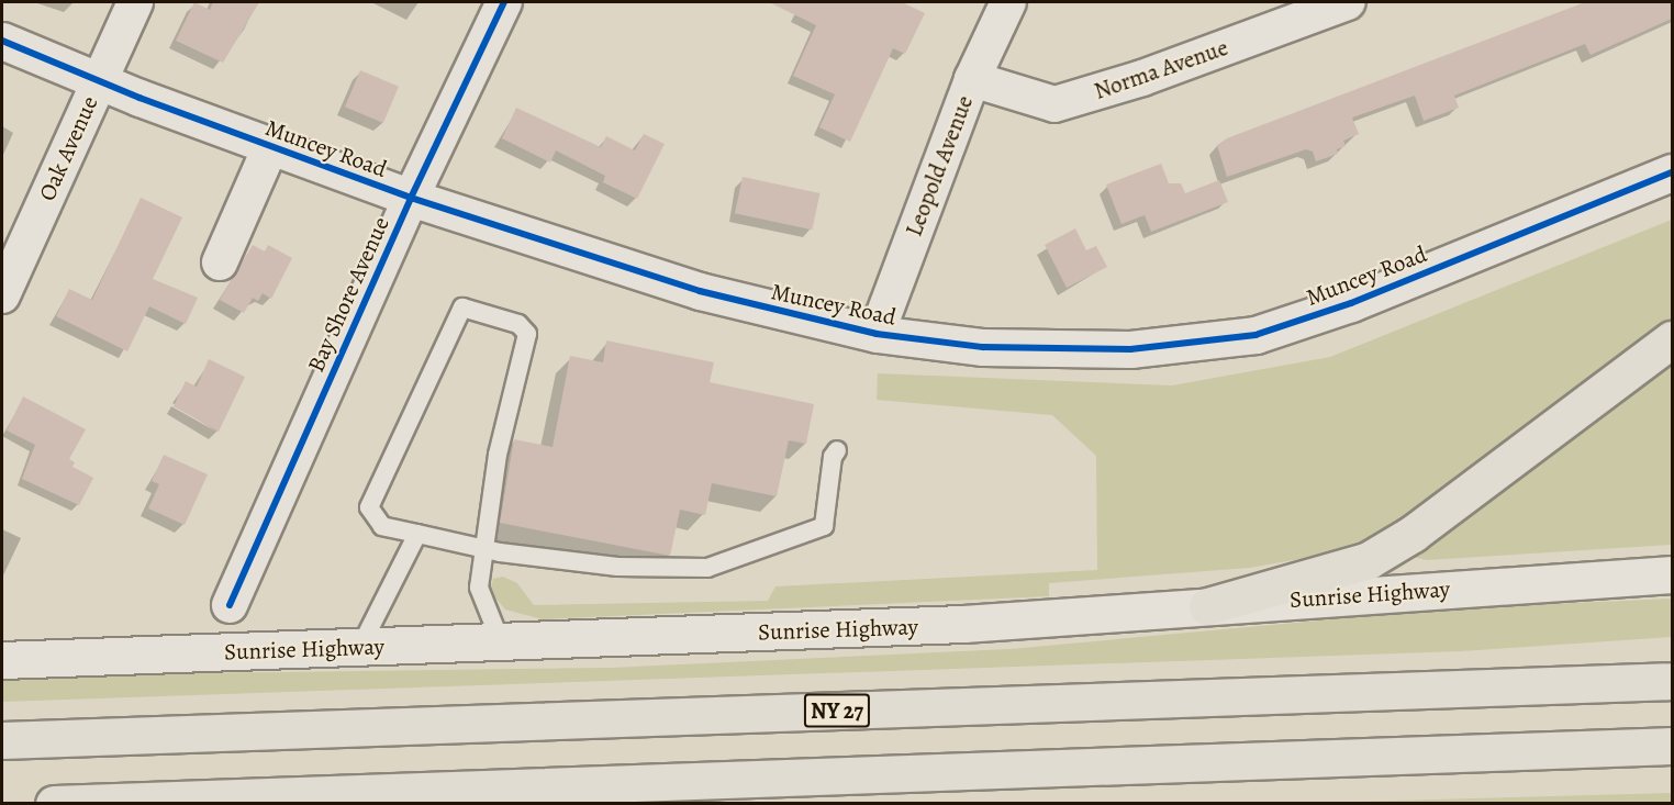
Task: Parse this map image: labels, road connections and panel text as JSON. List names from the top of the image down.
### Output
{
  "streets": {
    "highway": ["NY 27"],
    "street": [
      "Norma Avenue",
      "Oak Avenue",
      "Muncey Road",
      "Leopold Avenue",
      "Bay Shore Avenue",
      "Sunrise Highway"
    ]
  },
  "crossings": [
    ["Norma Avenue", "Leopold Avenue"],
    ["Oak Avenue", "Muncey Road"],
    ["Muncey Road", "Leopold Avenue"],
    ["Muncey Road", "Bay Shore Avenue"]
  ]
}
